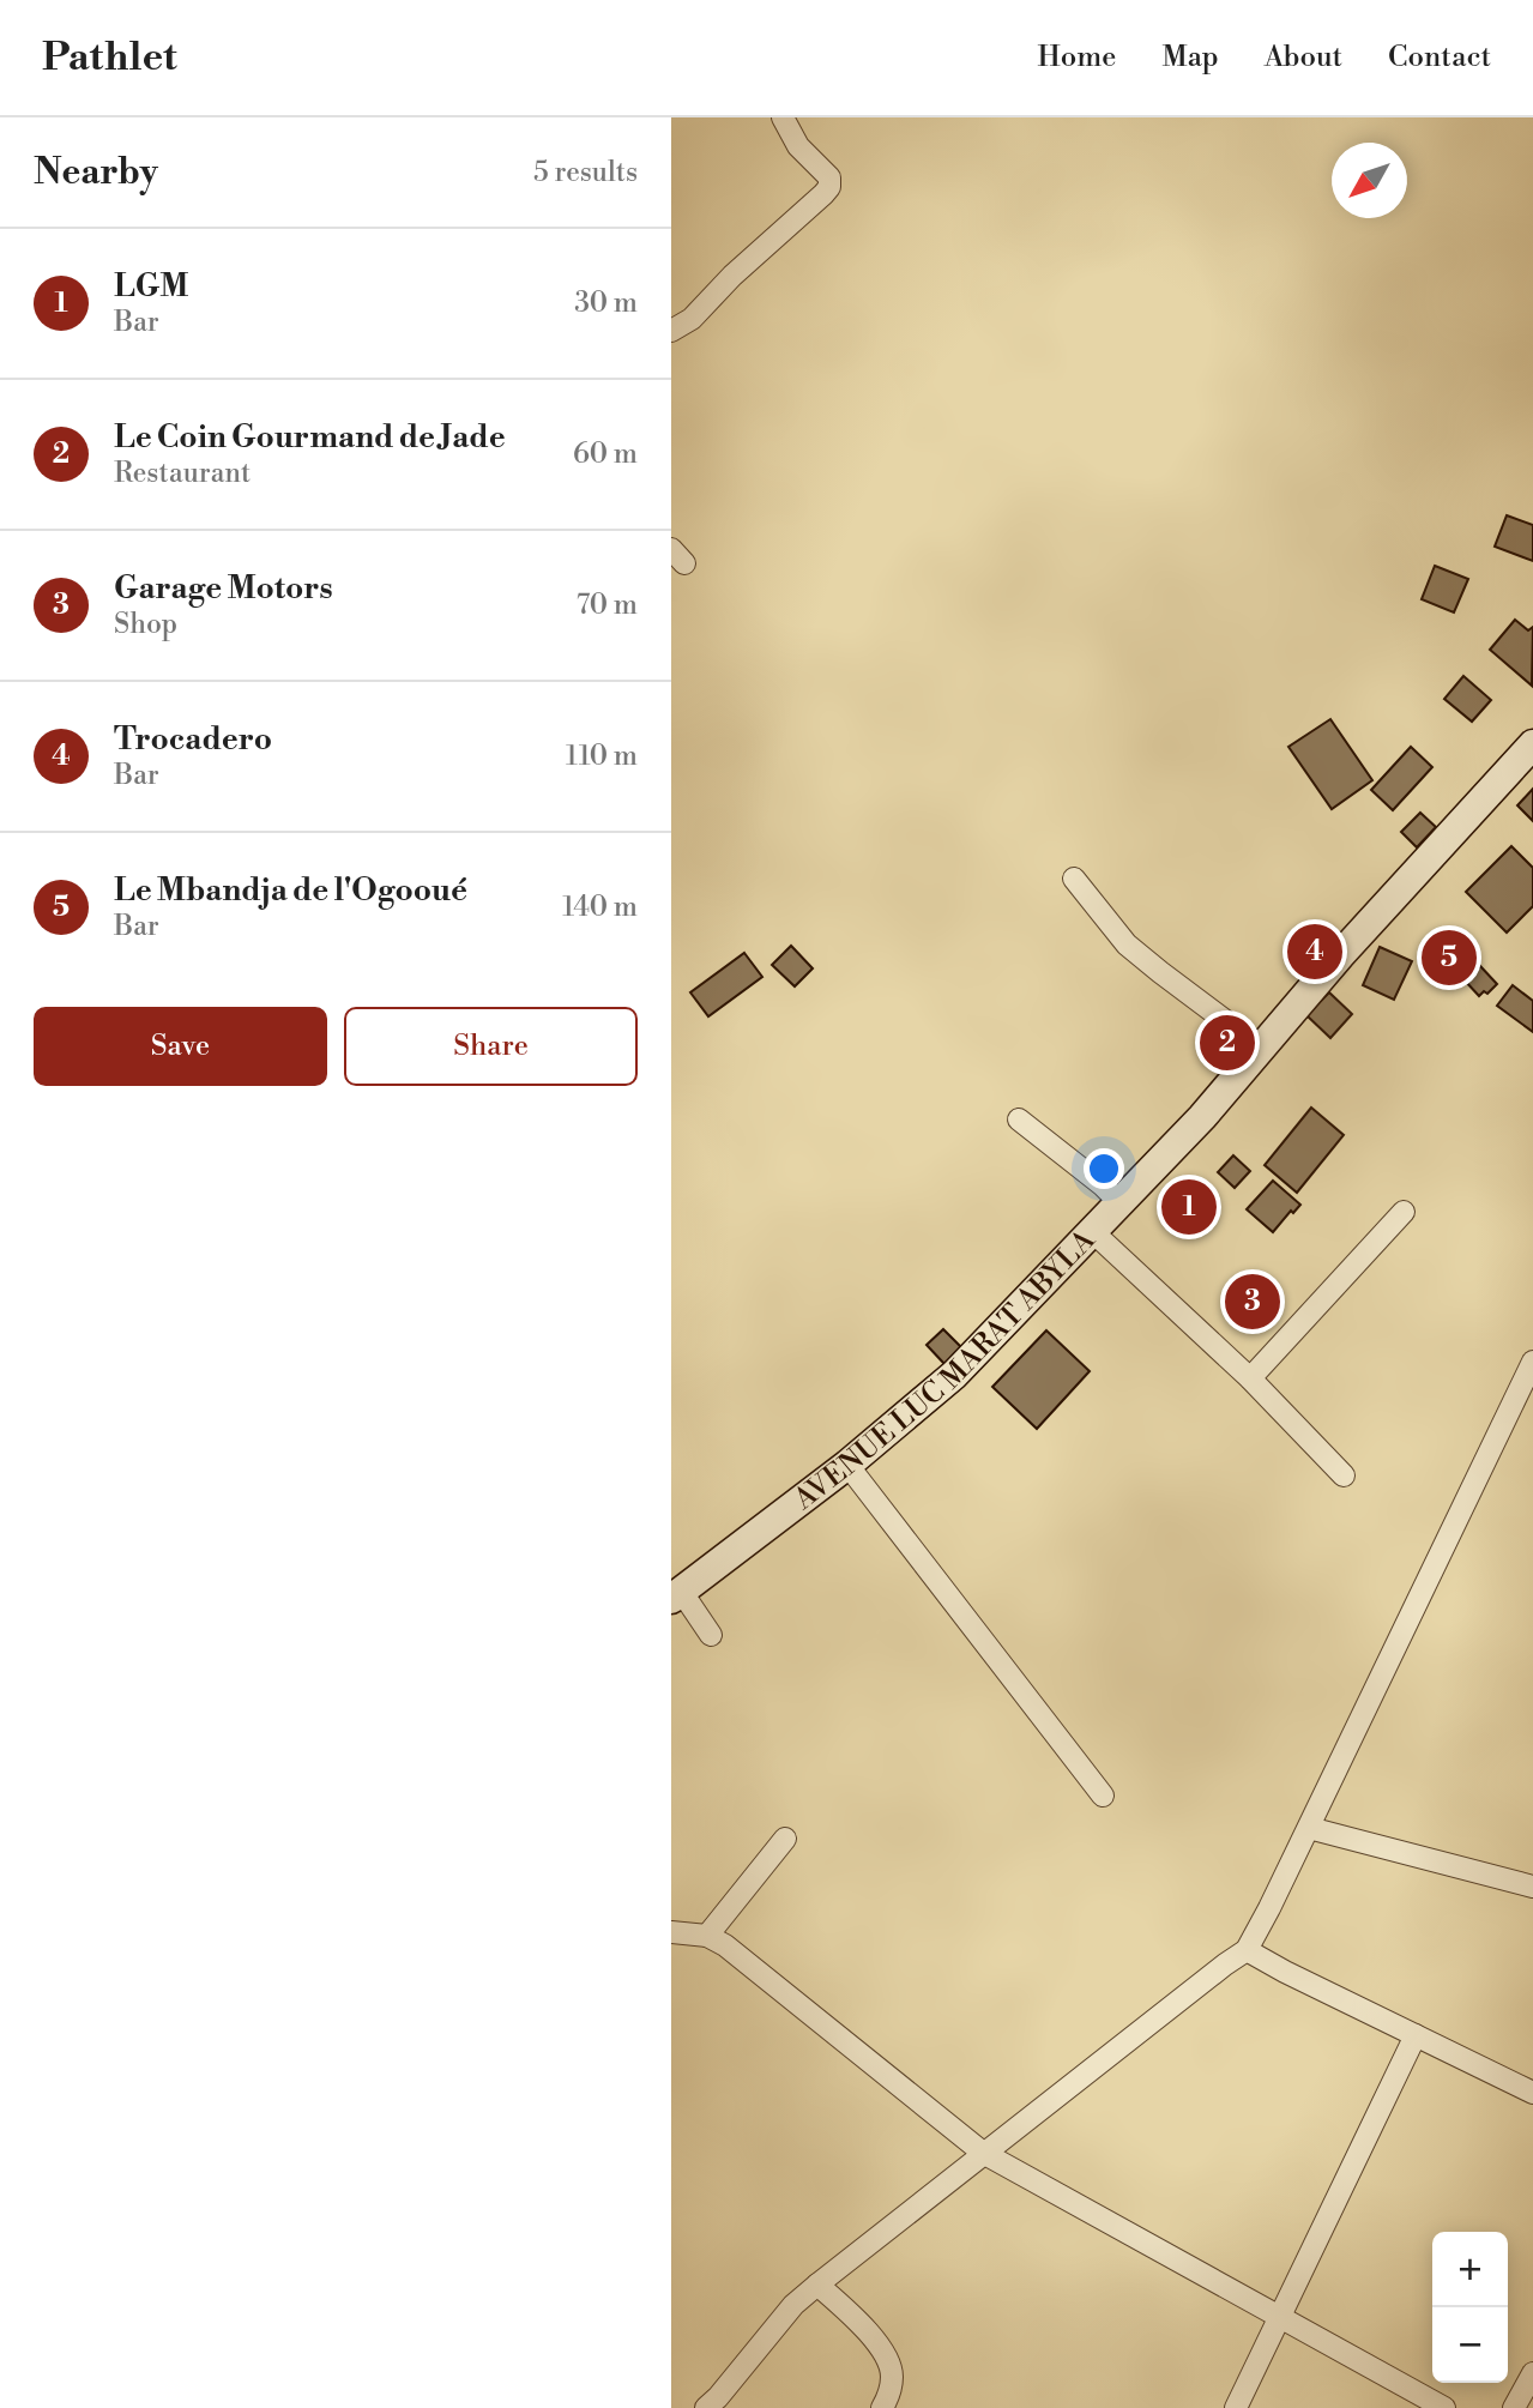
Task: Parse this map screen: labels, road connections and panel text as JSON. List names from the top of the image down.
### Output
{
  "streets": {
    "street": ["AVENUE LUC MARAT ABYLA"]
  },
  "north": "bottom left",
  "page": {
    "header": "Pathlet",
    "nav": [
      "Home",
      "Map",
      "About",
      "Contact"
    ],
    "heading": ["Nearby", "5 results"],
    "list": [
      {
        "mark": "1",
        "name": "LGM",
        "note": "Bar",
        "value": "30 m"
      },
      {
        "mark": "2",
        "name": "Le Coin Gourmand de Jade",
        "note": "Restaurant",
        "value": "60 m"
      },
      {
        "mark": "3",
        "name": "Garage Motors",
        "note": "Shop",
        "value": "70 m"
      },
      {
        "mark": "4",
        "name": "Trocadero",
        "note": "Bar",
        "value": "110 m"
      },
      {
        "mark": "5",
        "name": "Le Mbandja de l'Ogooué",
        "note": "Bar",
        "value": "140 m"
      }
    ],
    "pins": [
      "4",
      "5",
      "2",
      "1",
      "3"
    ],
    "buttons": ["Save", "Share"],
    "map_buttons": ["+", "−"]
  }
}
